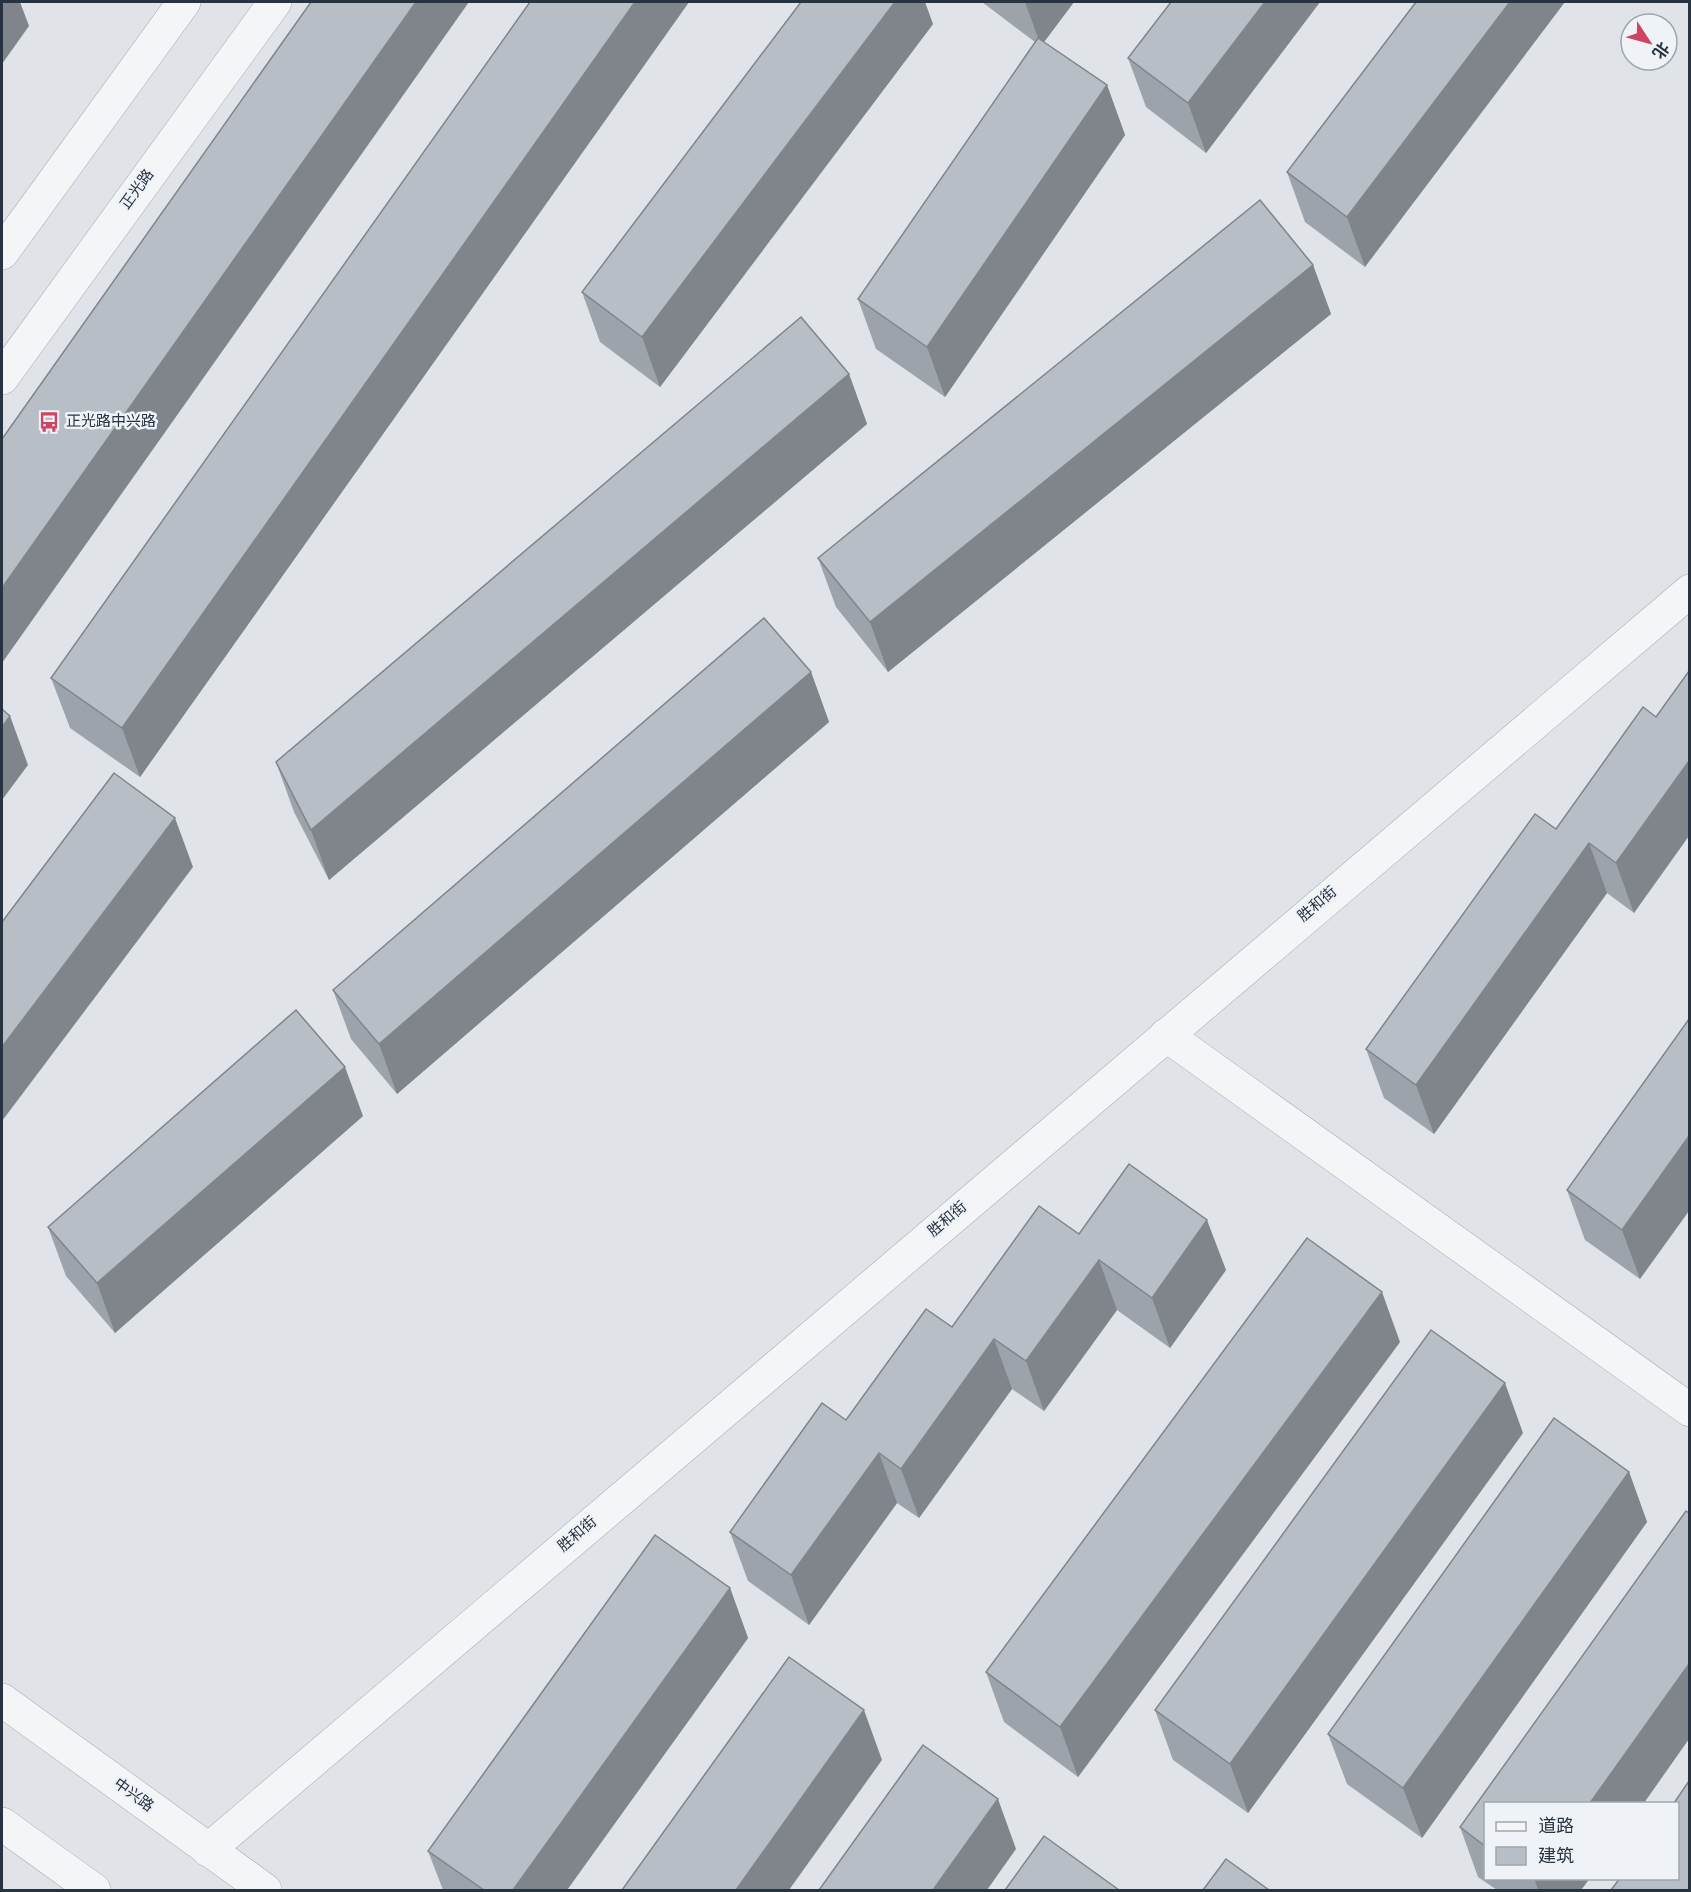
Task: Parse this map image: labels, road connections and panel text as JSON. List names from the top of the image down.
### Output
{
  "streets": {
    "street": ["正光路", "胜和街", "中兴路"]
  },
  "crossings": [
    ["胜和街", "中兴路"]
  ],
  "places": {
    "bus stop": ["正光路中兴路"]
  },
  "legend": ["道路", "建筑"],
  "north": "bottom right"
}
